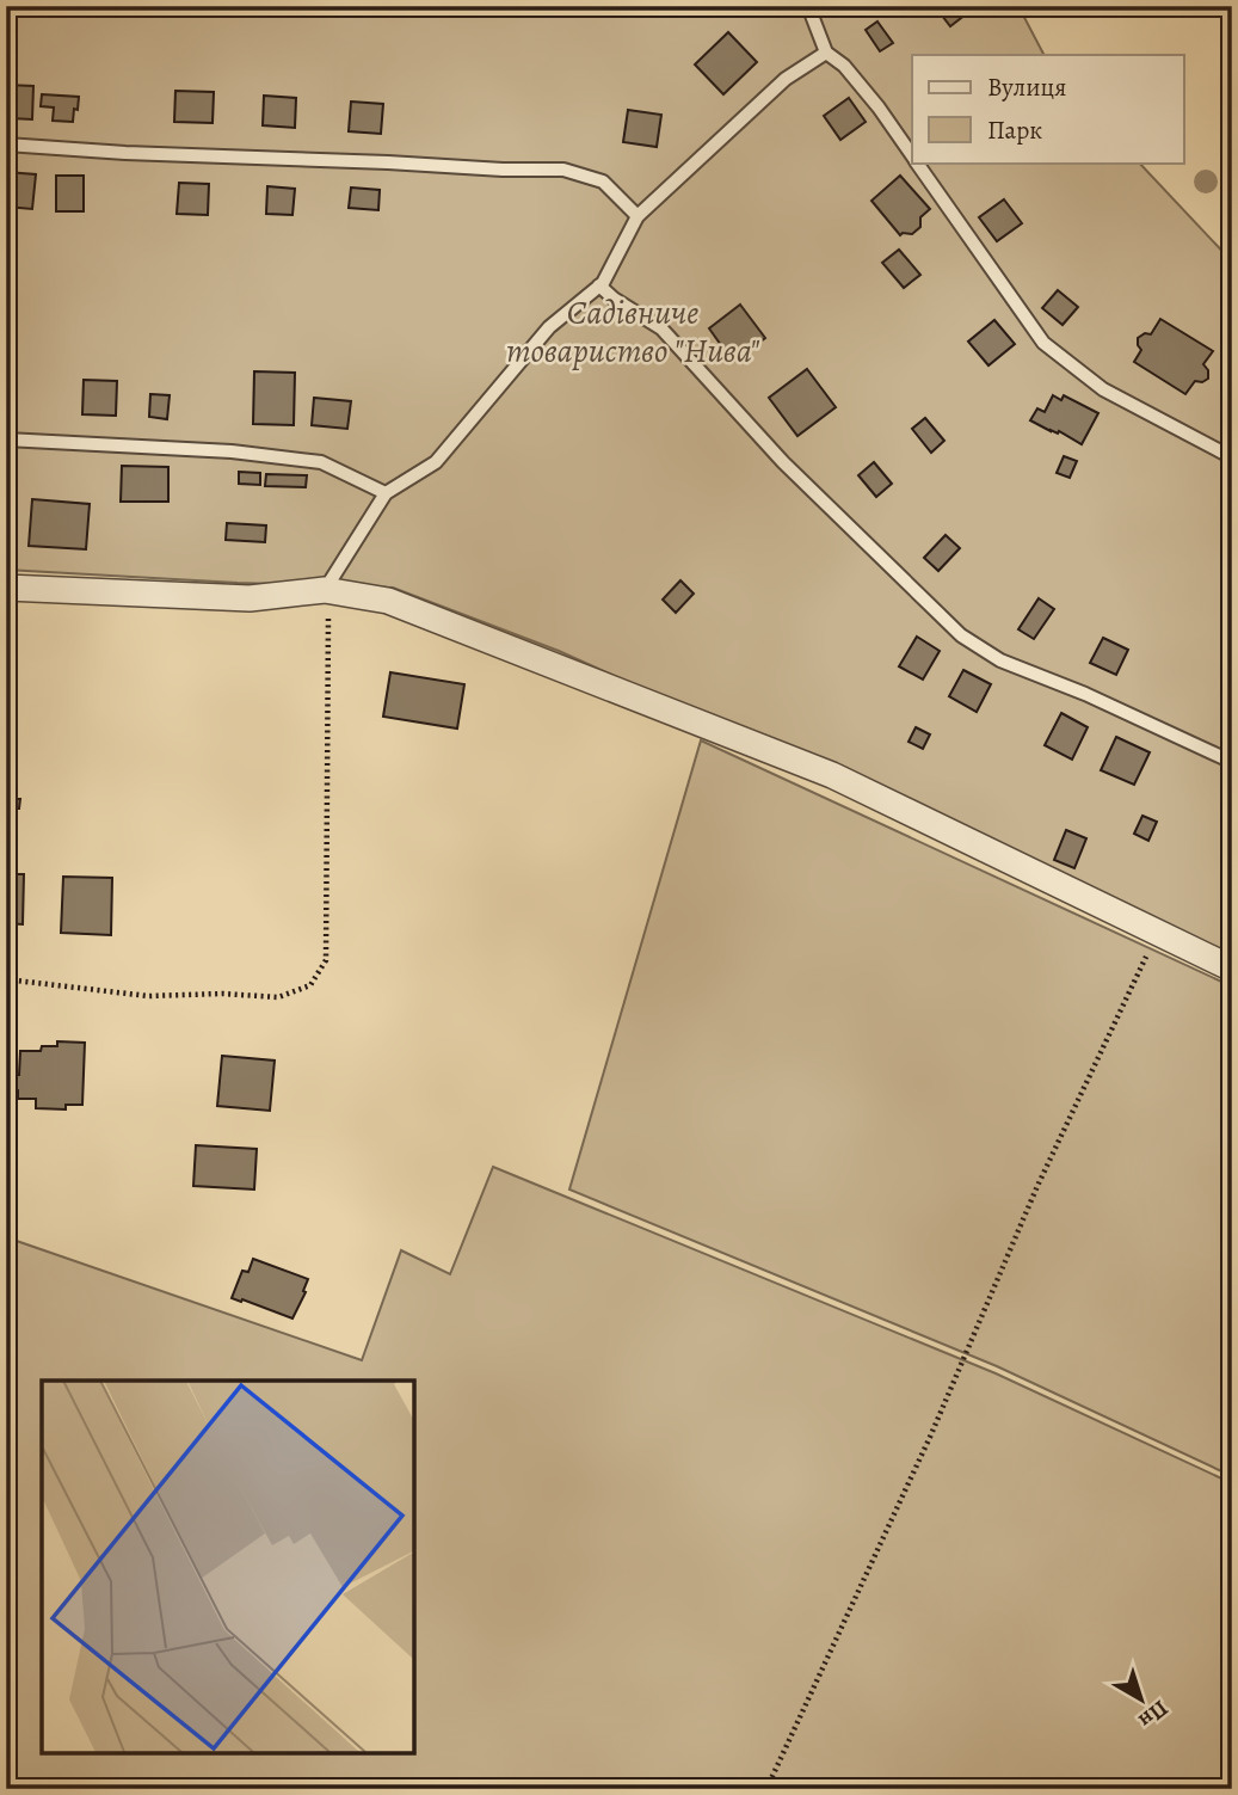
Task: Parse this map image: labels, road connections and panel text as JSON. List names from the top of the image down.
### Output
{
  "parks": ["Садівниче товариство \"Нива\""],
  "legend": ["Вулиця", "Парк"],
  "north": "bottom right"
}
